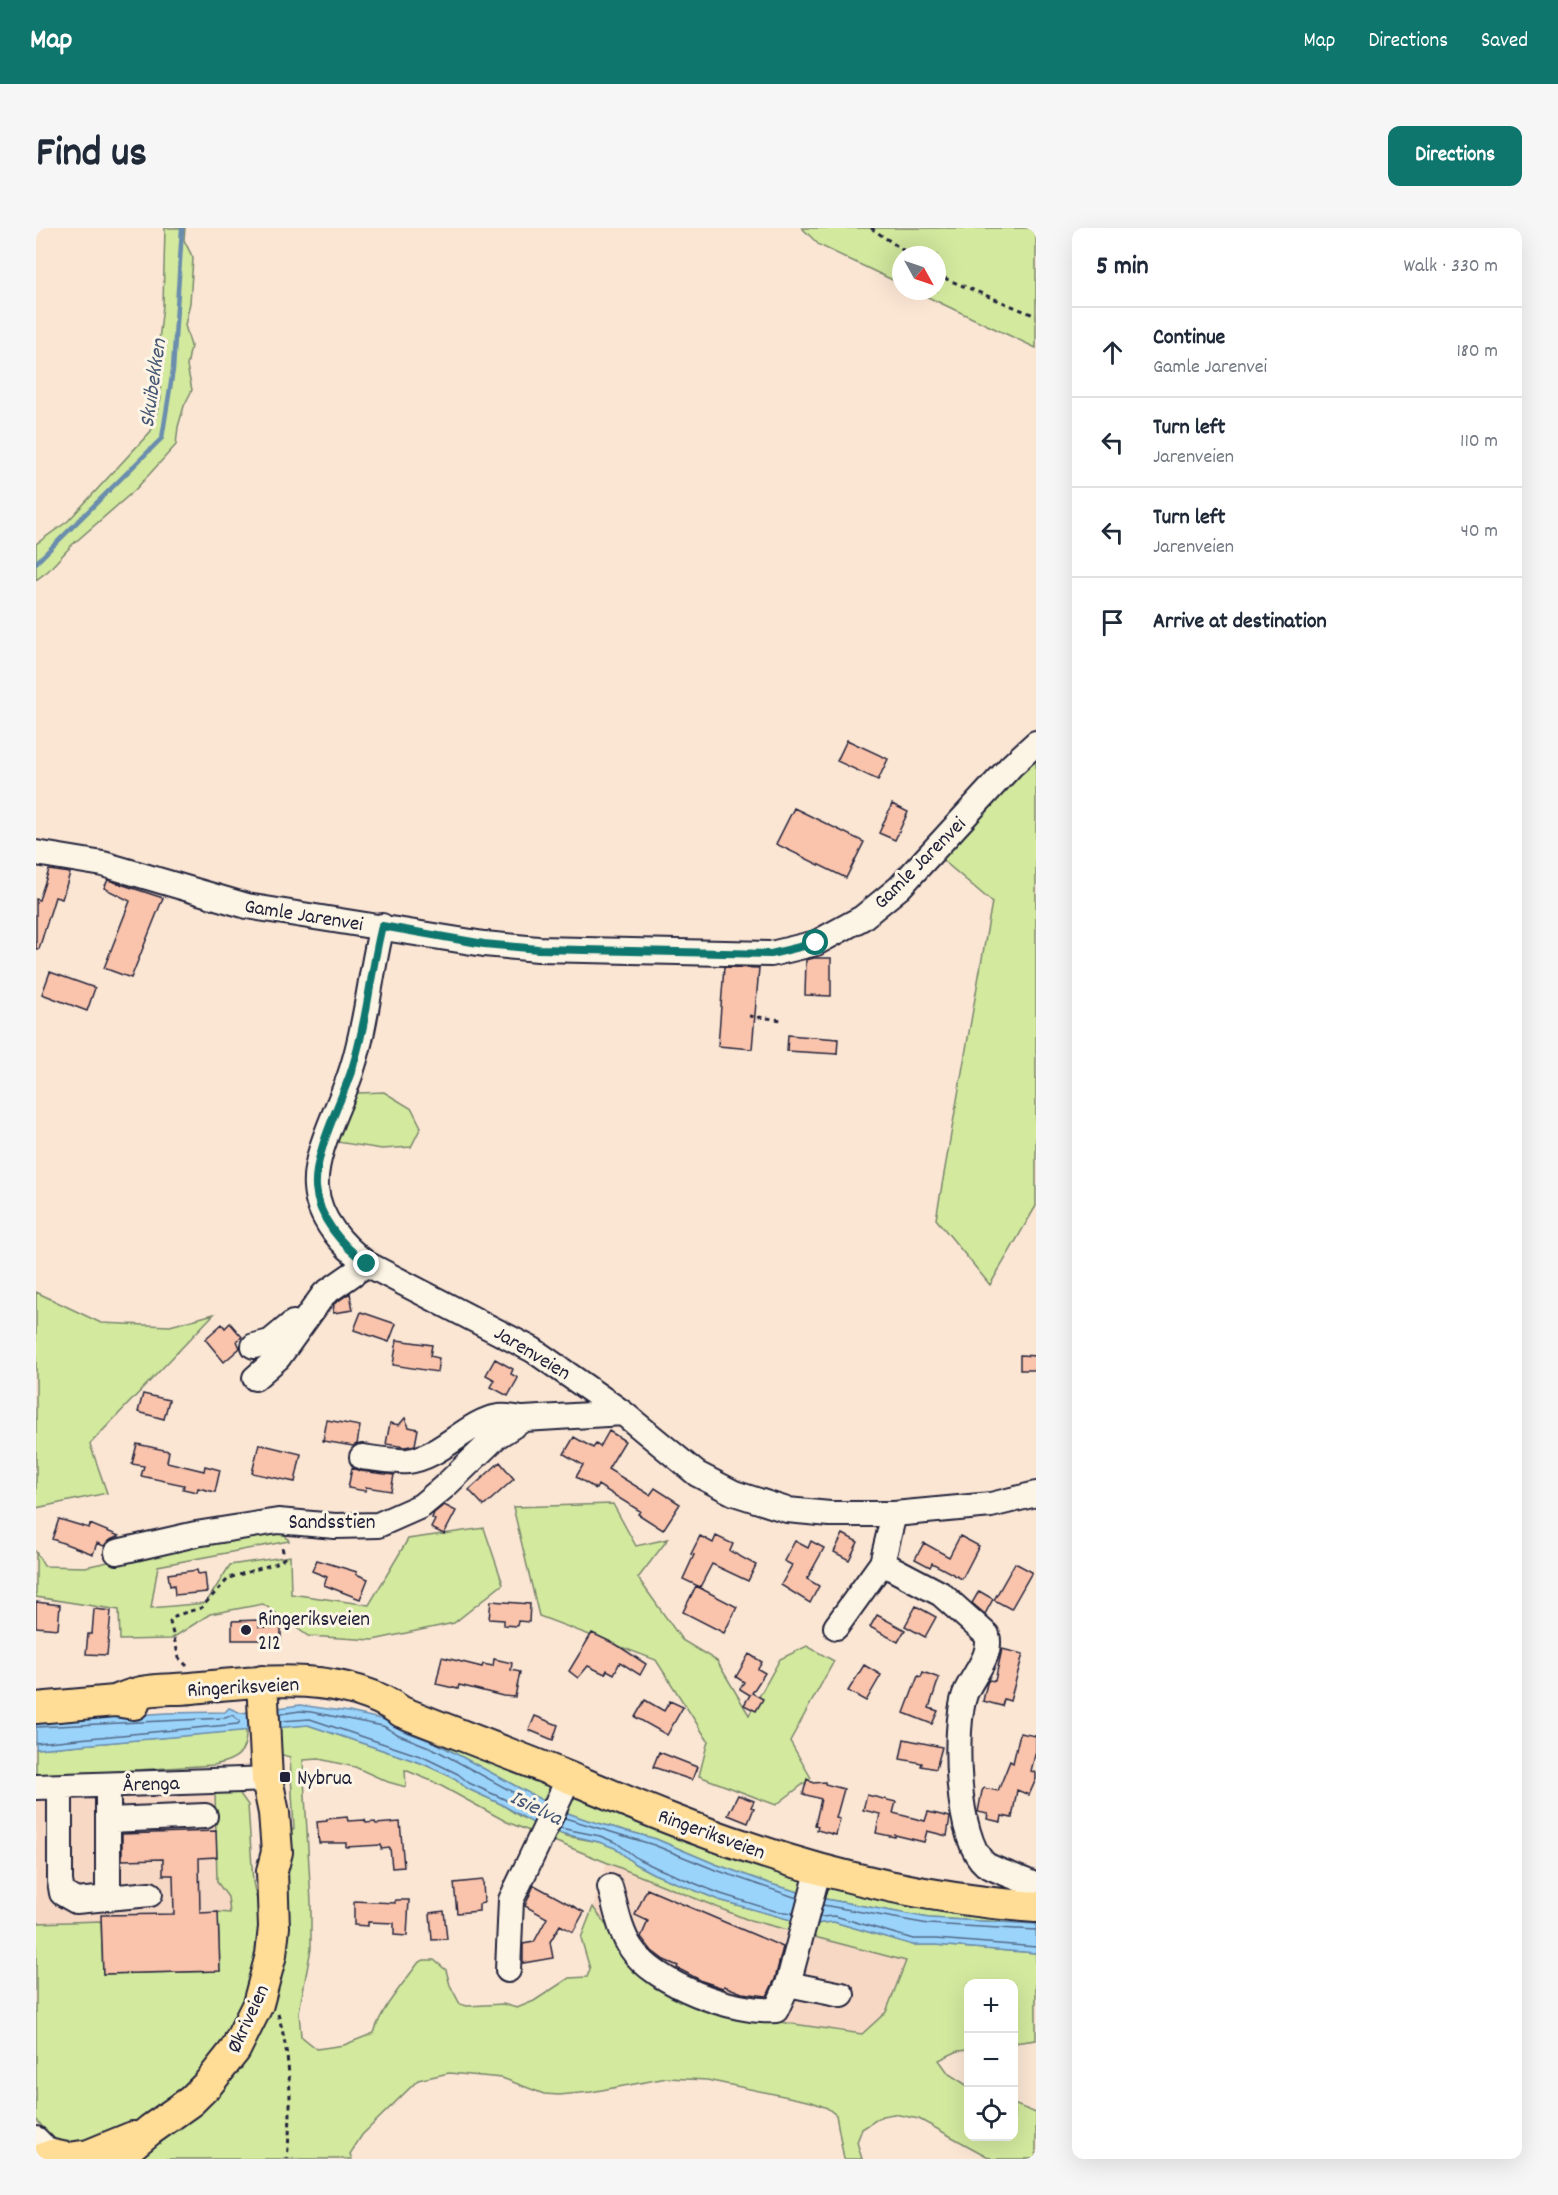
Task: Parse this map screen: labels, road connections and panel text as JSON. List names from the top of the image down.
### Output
{
  "streets": {
    "main road": ["Ringeriksveien", "Økriveien"],
    "street": [
      "Gamle Jarenvei",
      "Jarenveien",
      "Sandsstien",
      "Årenga"
    ]
  },
  "crossings": [
    ["Gamle Jarenvei", "Jarenveien"],
    ["Jarenveien", "Sandsstien"],
    ["Ringeriksveien", "Økriveien"],
    ["Årenga", "Økriveien"]
  ],
  "water": ["Skuibekken", "Isielva"],
  "places": {
    "other": ["Ringeriksveien 212"],
    "transit": ["Nybrua"]
  },
  "north": "bottom right",
  "page": {
    "header": "Map",
    "nav": ["Map", "Directions", "Saved"],
    "title": "Find us",
    "buttons": "Directions",
    "heading": ["5 min", "Walk · 330 m"],
    "list": [
      ["Continue", "Gamle Jarenvei", "180 m"],
      ["Turn left", "Jarenveien", "110 m"],
      ["Turn left", "Jarenveien", "40 m"],
      "Arrive at destination"
    ],
    "map_buttons": ["+", "−"]
  }
}
